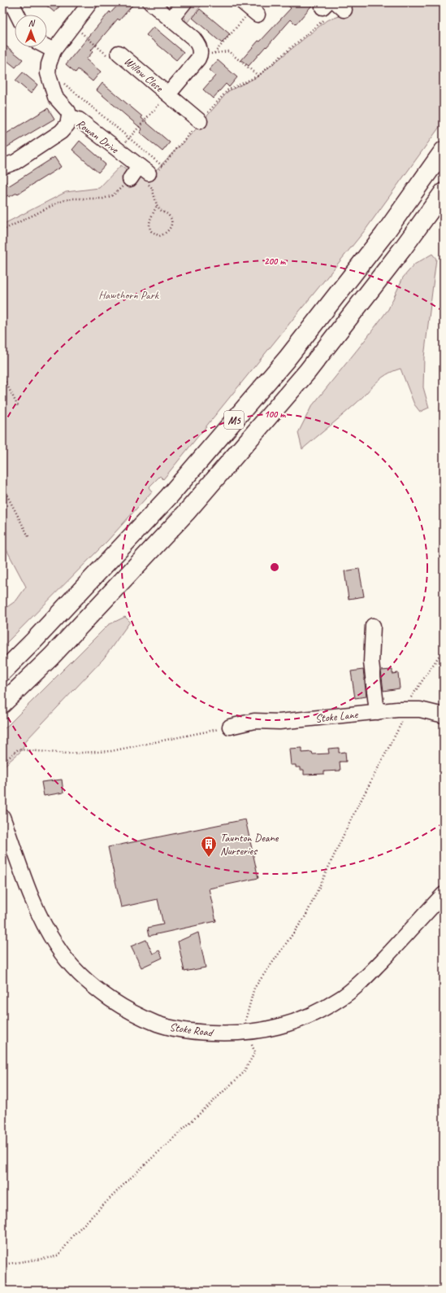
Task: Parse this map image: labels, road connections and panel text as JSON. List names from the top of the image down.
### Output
{
  "streets": {
    "highway": ["M5"],
    "street": [
      "Willow Close",
      "Rowan Drive",
      "Stoke Lane",
      "Stoke Road"
    ]
  },
  "parks": ["Hawthorn Park"],
  "places": {
    "building": ["Taunton Deane Nurseries"]
  },
  "north": "top",
  "rings": ["200 m", "100 m"]
}
